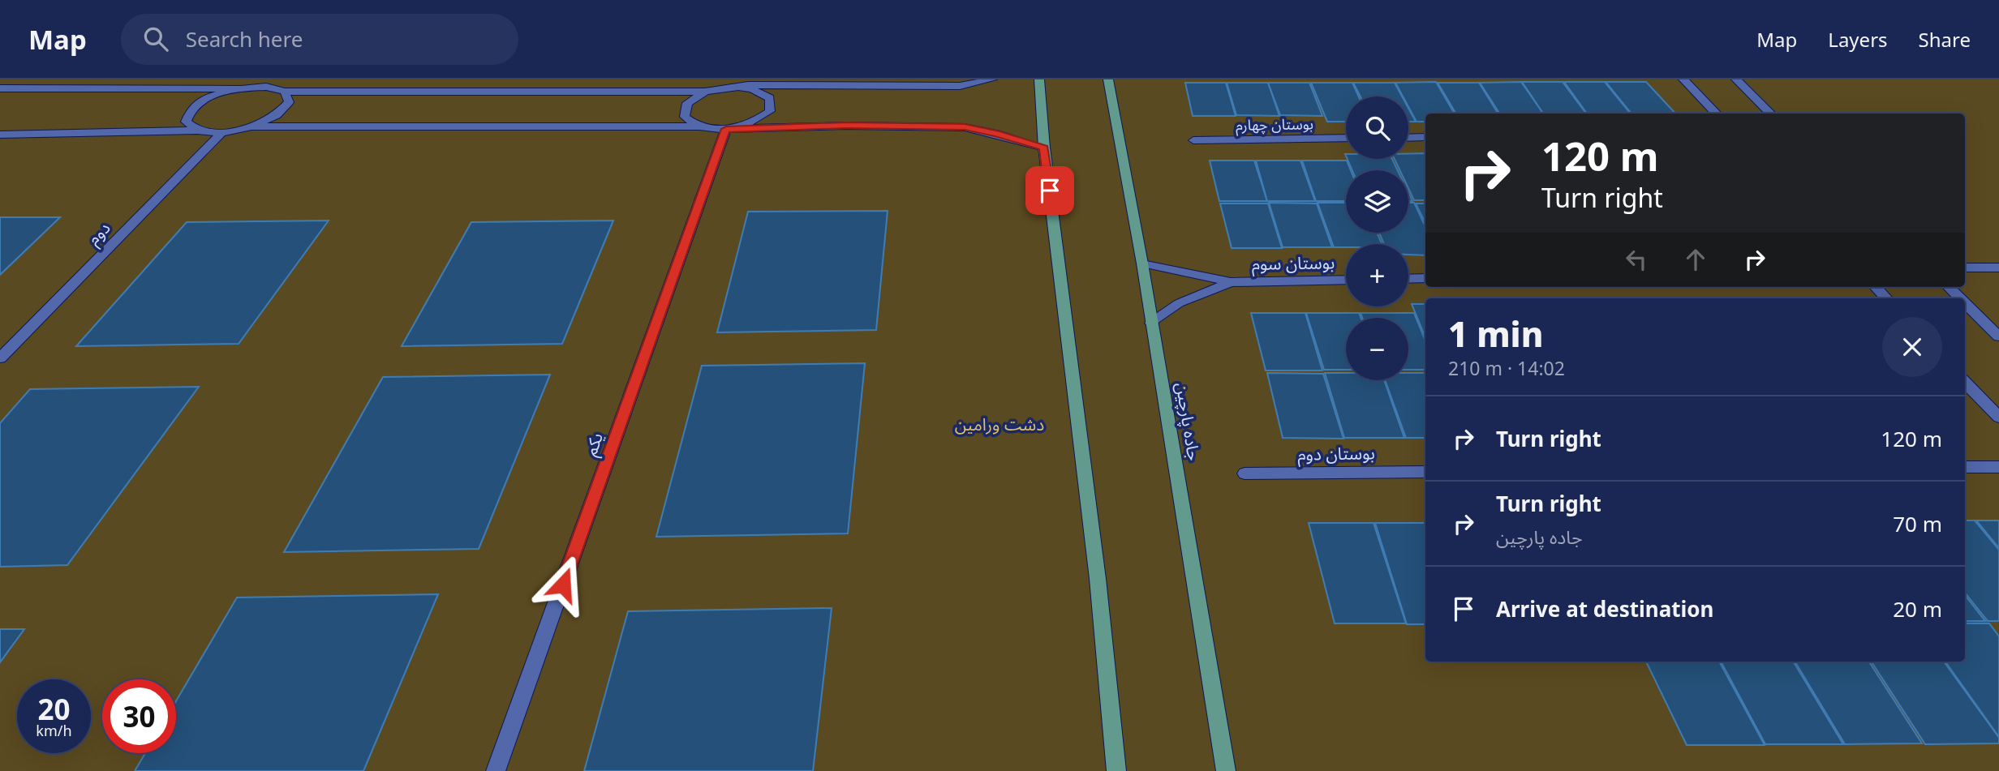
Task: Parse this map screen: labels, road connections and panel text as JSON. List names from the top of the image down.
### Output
{
  "streets": {
    "main road": ["جاده پارچین"],
    "street": [
      "بوستان چهارم",
      "دوم",
      "بوستان سوم",
      "یکم",
      "بوستان دوم"
    ]
  },
  "crossings": [
    ["بوستان سوم", "جاده پارچین"]
  ],
  "parks": ["دشت ورامین"],
  "page": {
    "header": "Map",
    "search": "Search here",
    "nav": ["Map", "Layers", "Share"],
    "map_buttons": ["+", "−"],
    "turn": ["120 m", "Turn right"],
    "heading": ["1 min", "210 m · 14:02"],
    "list": [
      {
        "name": "Turn right",
        "value": "120 m"
      },
      {
        "name": "Turn right",
        "note": "جاده پارچین",
        "value": "70 m"
      },
      {
        "name": "Arrive at destination",
        "value": "20 m"
      }
    ],
    "speed": "20 km/h",
    "limit": "30"
  }
}
